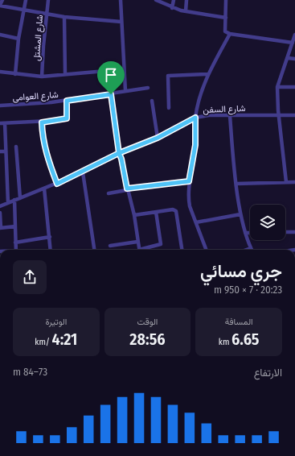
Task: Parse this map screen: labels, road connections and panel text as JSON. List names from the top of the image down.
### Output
{
  "streets": {
    "street": ["شارع المشتل", "شارع العوامى", "شارع السفن"]
  },
  "page": {
    "heading": ["جري مسائي", "20:23 · 7 × 950 m"],
    "stats": [
      ["المسافة", "6.65 km"],
      ["الوقت", "28:56"],
      ["الوتيرة", "4:21 /km"]
    ],
    "chart": ["الارتفاع", "73–84 m"]
  }
}
